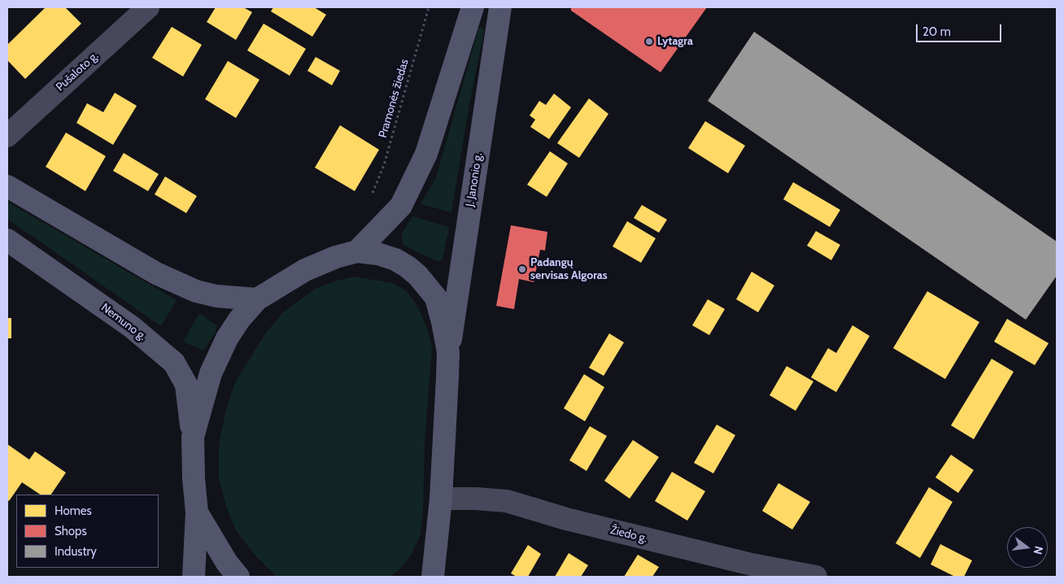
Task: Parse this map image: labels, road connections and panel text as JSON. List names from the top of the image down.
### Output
{
  "streets": {
    "main road": ["J. Janonio g.", "Nemuno g."],
    "street": ["Pušaloto g.", "Žiedo g."],
    "path": ["Pramonės žiedas"]
  },
  "places": ["Lytagra", "Padangų servisas Algoras"],
  "legend": ["Homes", "Shops", "Industry"],
  "scale_bar": "20 m",
  "north": "right"
}
